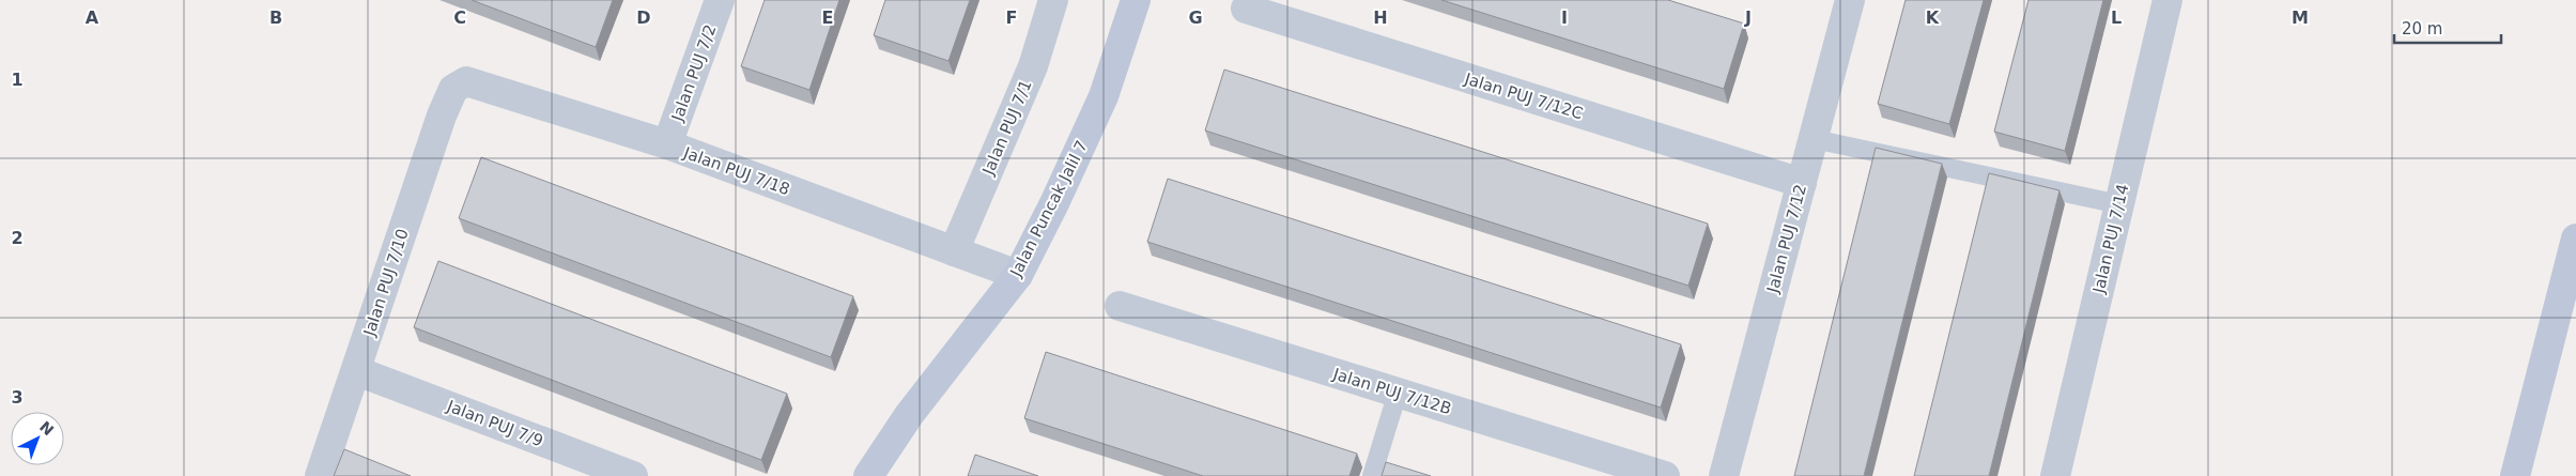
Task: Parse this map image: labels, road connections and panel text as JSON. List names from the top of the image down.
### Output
{
  "streets": {
    "street": [
      "Jalan PUJ 7/2",
      "Jalan PUJ 7/12C",
      "Jalan PUJ 7/1",
      "Jalan PUJ 7/18",
      "Jalan Puncak Jalil 7",
      "Jalan PUJ 7/12",
      "Jalan PUJ 7/14",
      "Jalan PUJ 7/10",
      "Jalan PUJ 7/12B",
      "Jalan PUJ 7/9"
    ]
  },
  "crossings": [
    ["Jalan PUJ 7/2", "Jalan PUJ 7/18"],
    ["Jalan PUJ 7/12C", "Jalan PUJ 7/12"],
    ["Jalan PUJ 7/1", "Jalan PUJ 7/18"],
    ["Jalan PUJ 7/18", "Jalan Puncak Jalil 7"],
    ["Jalan PUJ 7/18", "Jalan PUJ 7/10"],
    ["Jalan PUJ 7/10", "Jalan PUJ 7/9"]
  ],
  "scale_bar": "20 m",
  "north": "top right",
  "grid": {
    "columns": [
      "A",
      "B",
      "C",
      "D",
      "E",
      "F",
      "G",
      "H",
      "I",
      "J",
      "K",
      "L",
      "M"
    ],
    "rows": ["1", "2", "3"]
  }
}
